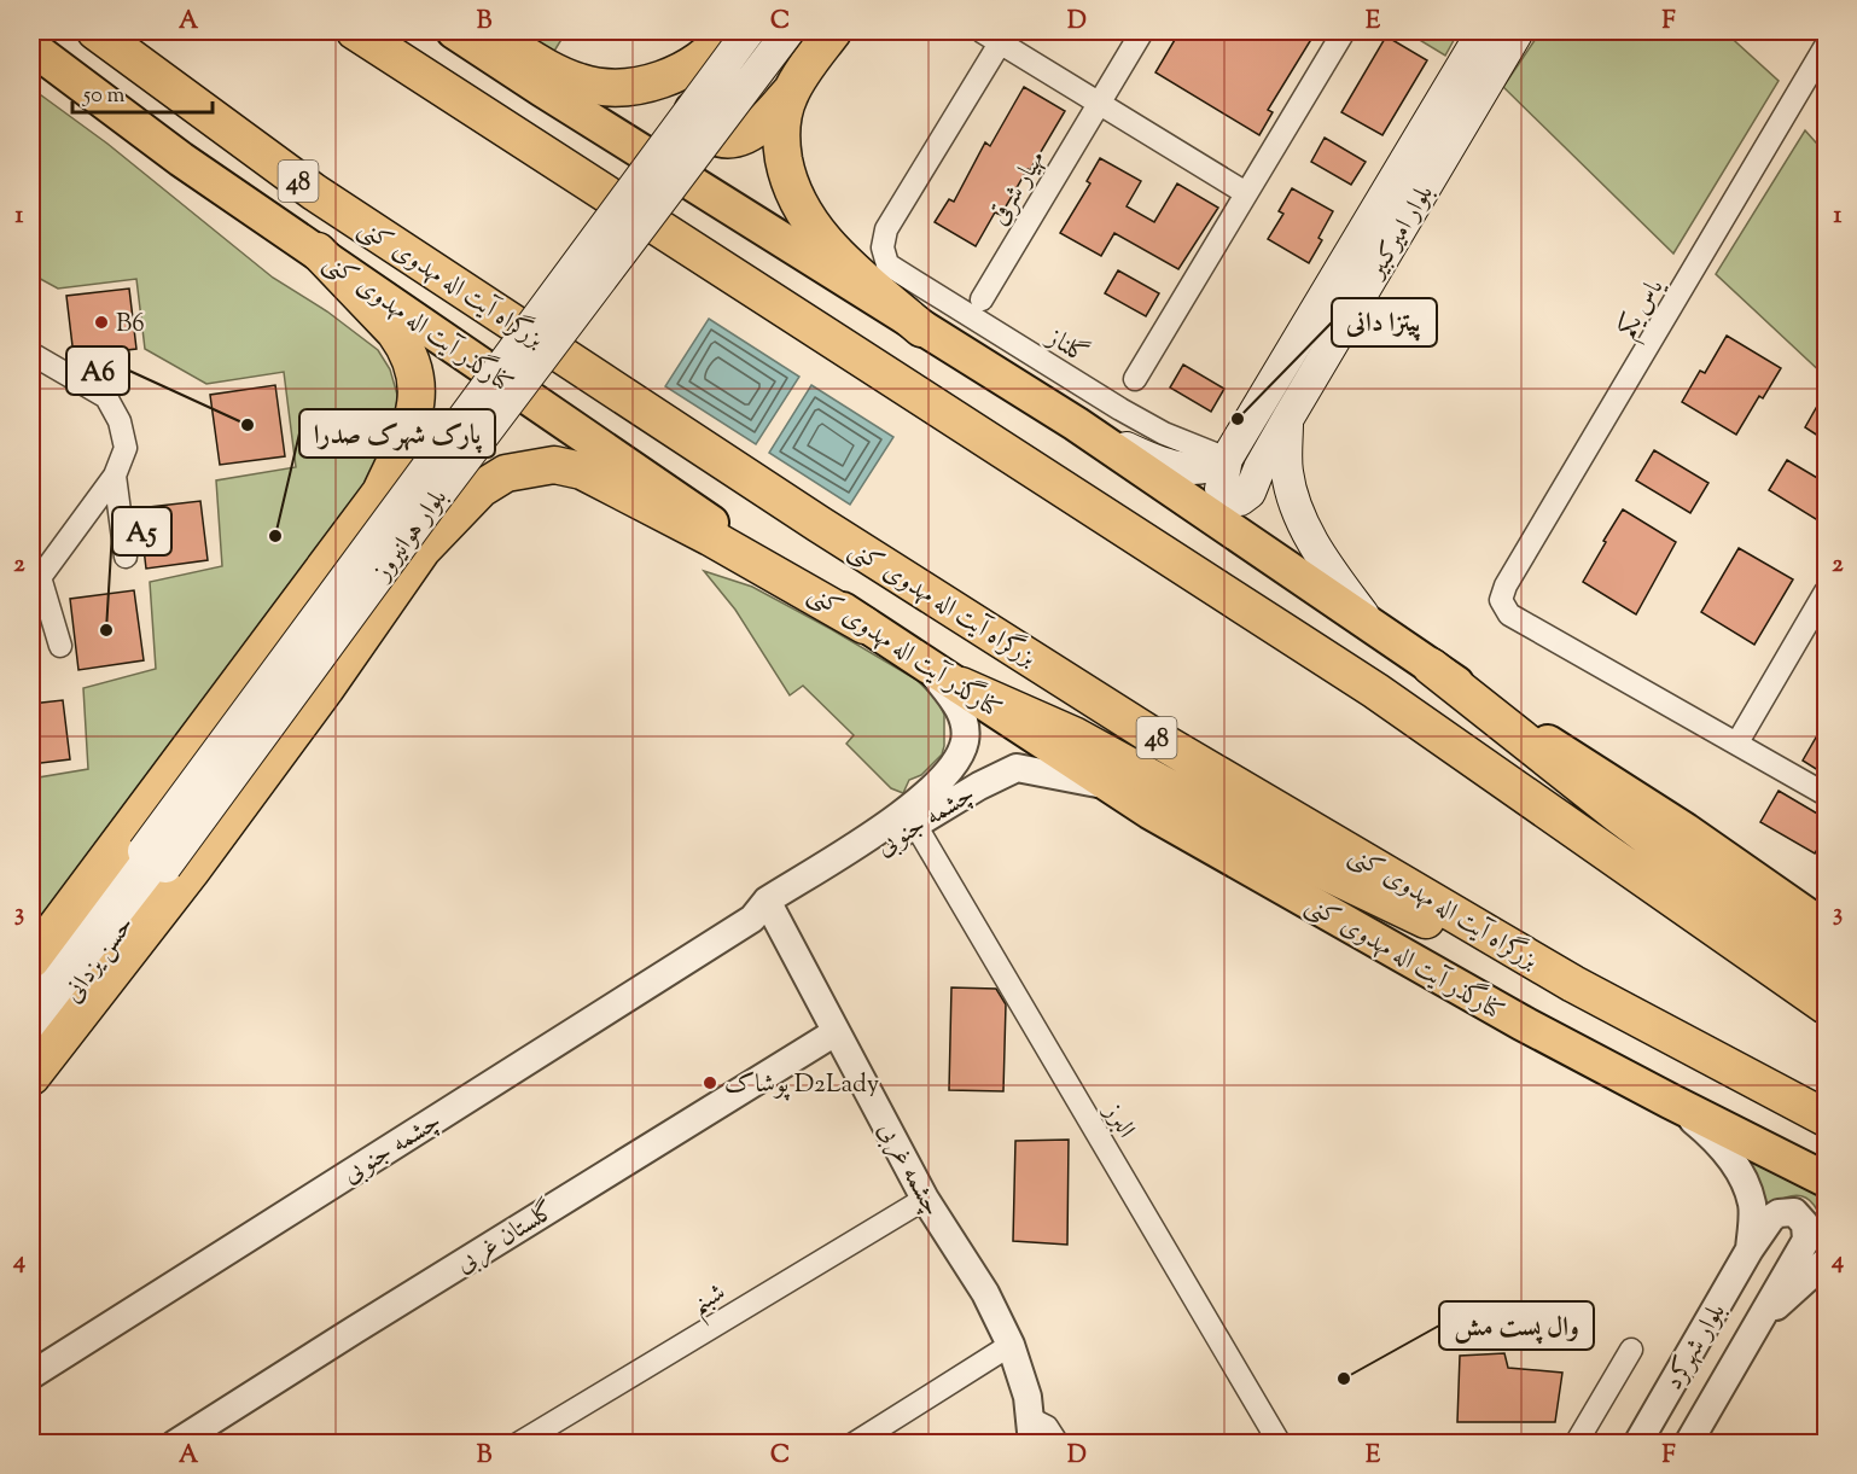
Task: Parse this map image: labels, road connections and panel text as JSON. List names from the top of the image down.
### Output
{
  "streets": {
    "highway": ["48", "بزرگراه آیت اله مهدوی کنی"],
    "main road": [
      "بلوار امیرکبیر",
      "کنارگذر آیت اله مهدوی کنی",
      "بلوار هوانیروز",
      "حسن یزدانی"
    ],
    "street": [
      "مهیار شرقی",
      "یاس یکم",
      "گلناز",
      "چشمه جنوبی",
      "البرز",
      "چشمه غربی",
      "گلستان غربی",
      "شبنم",
      "بلوار شهرکرد"
    ]
  },
  "crossings": [
    ["بلوار امیرکبیر", "گلناز"],
    ["کنارگذر آیت اله مهدوی کنی", "چشمه جنوبی"],
    ["بلوار هوانیروز", "حسن یزدانی"],
    ["چشمه جنوبی", "البرز"],
    ["چشمه جنوبی", "چشمه غربی"],
    ["چشمه غربی", "گلستان غربی"],
    ["چشمه غربی", "شبنم"]
  ],
  "places": [
    "B6",
    "پیتزا دانی",
    "A6",
    "پارک شهرک صدرا",
    "A5",
    "پوشاک D2Lady",
    "وال پست مش"
  ],
  "scale_bar": "50 m",
  "grid": {
    "columns": [
      "A",
      "B",
      "C",
      "D",
      "E",
      "F"
    ],
    "rows": [
      "1",
      "2",
      "3",
      "4"
    ]
  }
}
